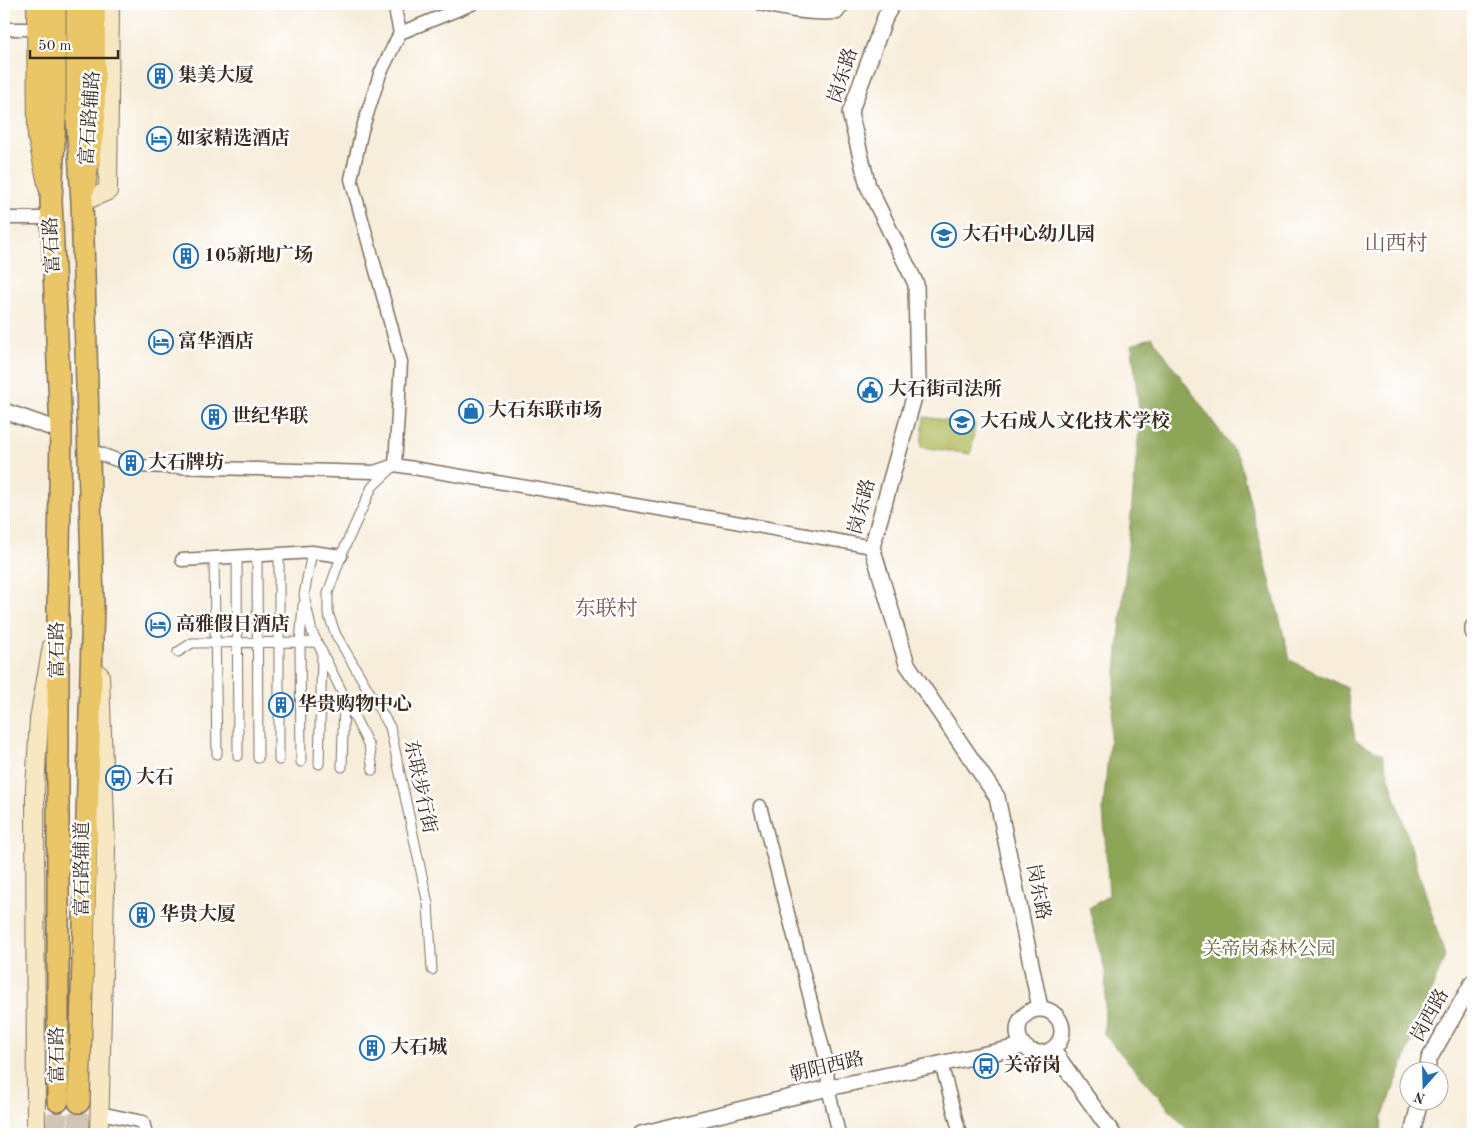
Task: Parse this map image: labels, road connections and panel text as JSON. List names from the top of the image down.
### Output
{
  "streets": {
    "highway": ["富石路"],
    "main road": ["富石路辅路", "富石路辅道"],
    "street": [
      "岗东路",
      "东联步行街",
      "岗西路",
      "朝阳西路"
    ]
  },
  "crossings": [
    ["岗东路", "朝阳西路"],
    ["富石路辅路", "富石路"],
    ["富石路", "富石路辅道"]
  ],
  "districts": ["山西村", "东联村"],
  "parks": ["关帝岗森林公园"],
  "places": {
    "building": [
      "集美大厦",
      "105新地广场",
      "世纪华联",
      "大石牌坊",
      "华贵购物中心",
      "华贵大厦",
      "大石城"
    ],
    "hotel": ["如家精选酒店", "富华酒店", "高雅假日酒店"],
    "school or university": ["大石中心幼儿园", "大石成人文化技术学校"],
    "public building": ["大石街司法所"],
    "shop": ["大石东联市场"],
    "bus stop": ["大石", "关帝岗"]
  },
  "scale_bar": "50 m",
  "north": "bottom"
}
